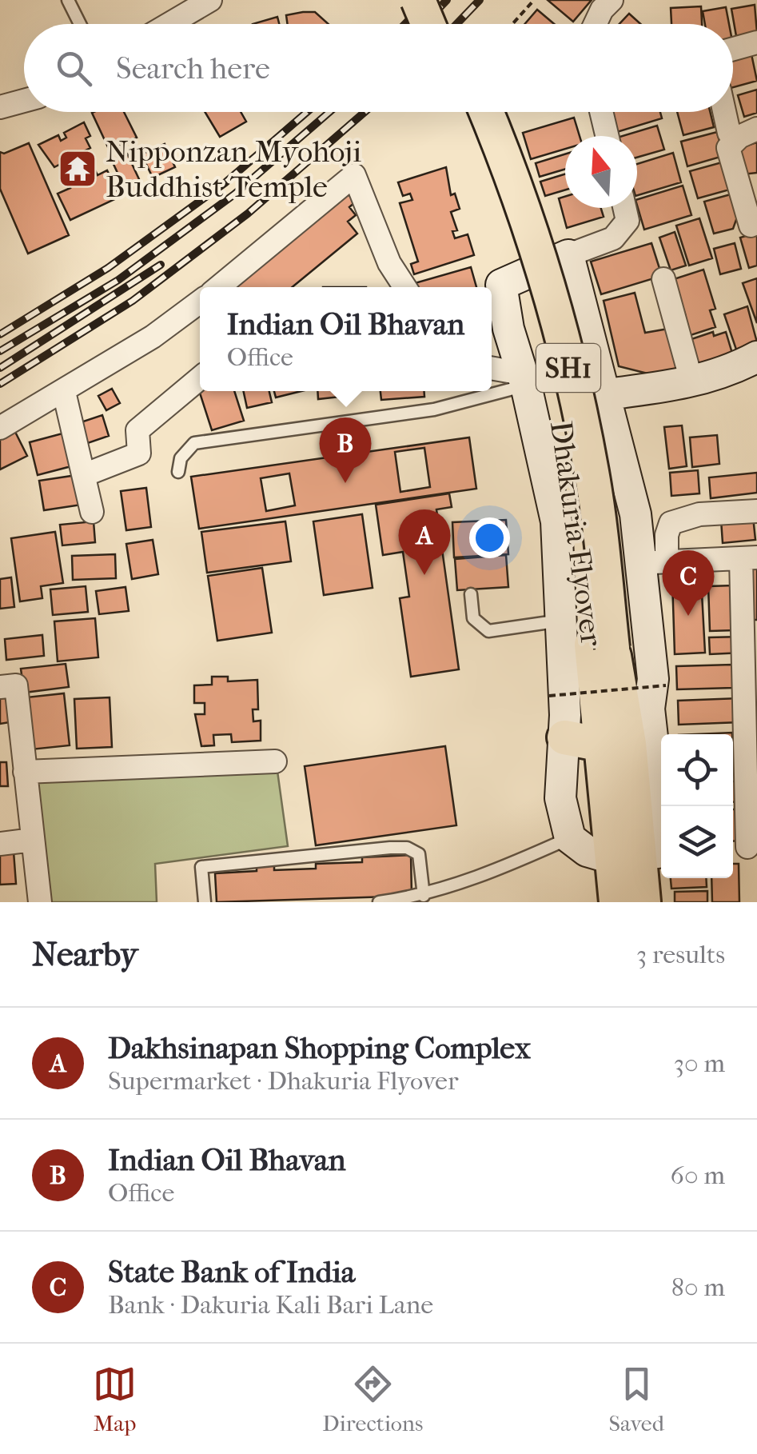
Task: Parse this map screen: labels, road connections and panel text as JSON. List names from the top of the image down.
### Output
{
  "streets": {
    "main road": ["SH1", "Dhakuria Flyover"]
  },
  "crossings": [
    ["SH1", "Dhakuria Flyover"]
  ],
  "places": {
    "temple": ["Nipponzan Myohoji Buddhist Temple"]
  },
  "north": "top",
  "page": {
    "search": "Search here",
    "popup": ["Indian Oil Bhavan", "Office"],
    "pins": ["B", "A", "C"],
    "heading": ["Nearby", "3 results"],
    "list": [
      {
        "mark": "A",
        "name": "Dakhsinapan Shopping Complex",
        "note": "Supermarket · Dhakuria Flyover",
        "value": "30 m"
      },
      {
        "mark": "B",
        "name": "Indian Oil Bhavan",
        "note": "Office",
        "value": "60 m"
      },
      {
        "mark": "C",
        "name": "State Bank of India",
        "note": "Bank · Dakuria Kali Bari Lane",
        "value": "80 m"
      }
    ],
    "nav": ["Map", "Directions", "Saved"]
  }
}
